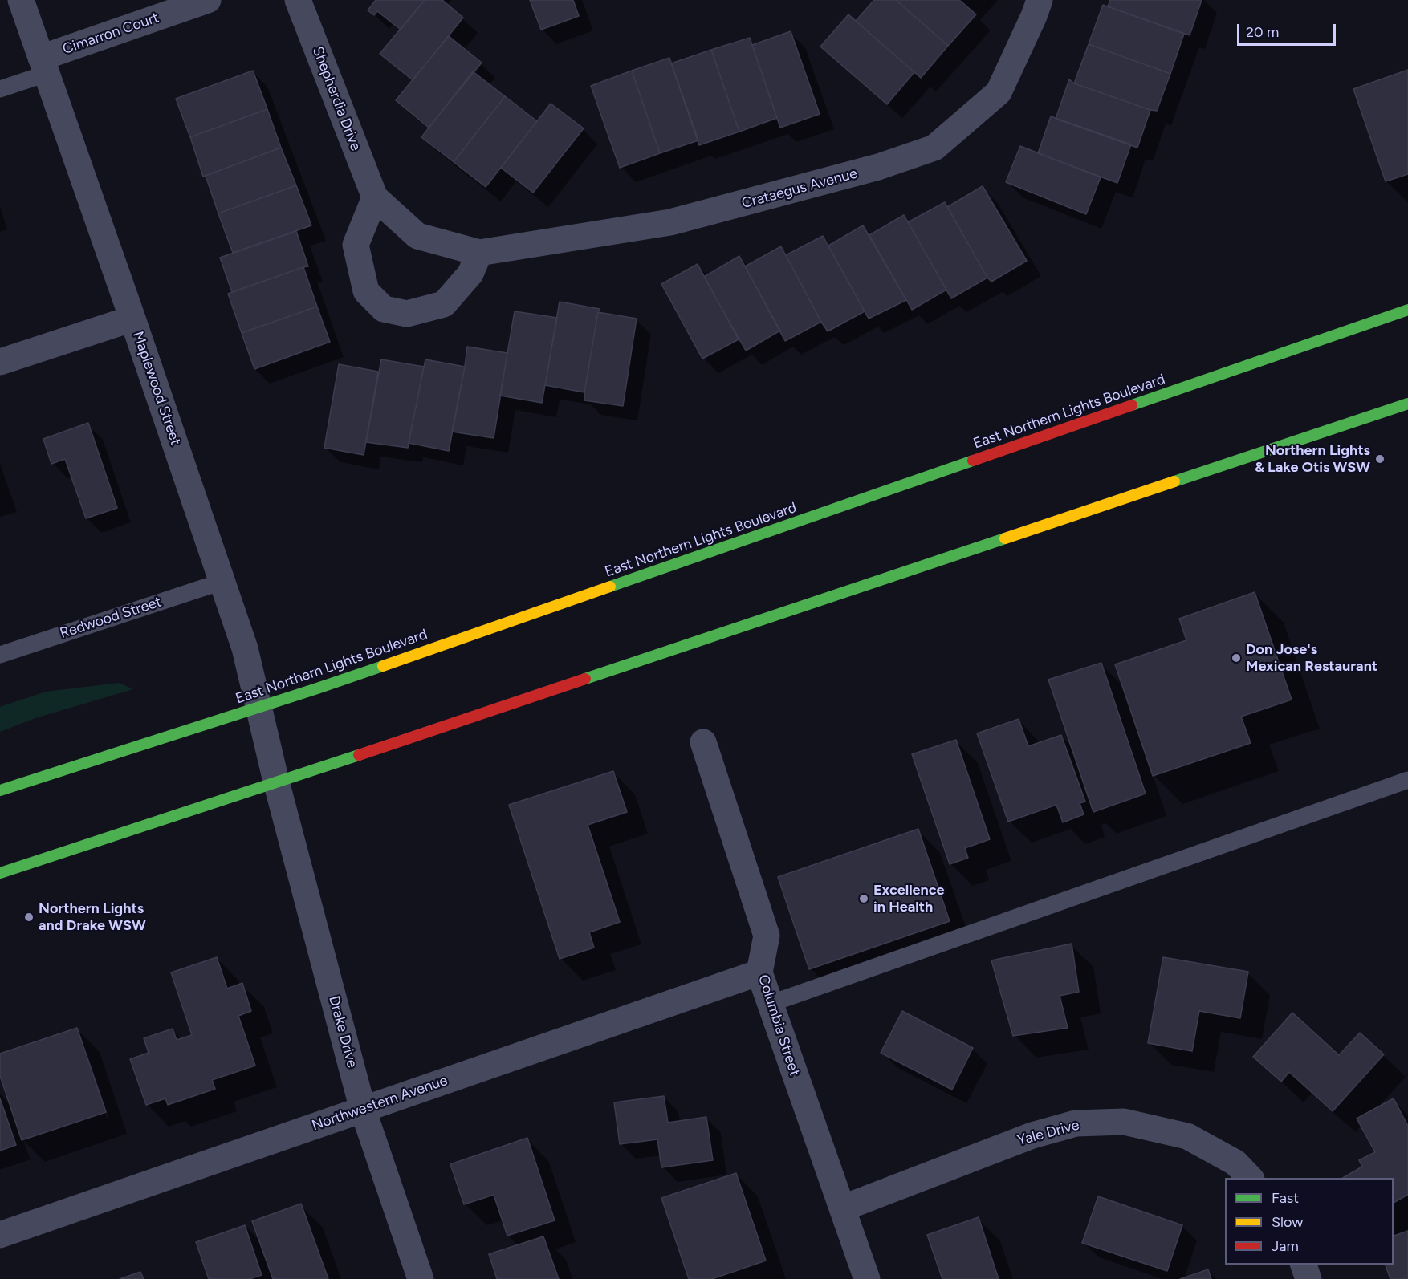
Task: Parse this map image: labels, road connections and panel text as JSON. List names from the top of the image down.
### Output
{
  "streets": {
    "main road": ["East Northern Lights Boulevard"],
    "street": [
      "Cimarron Court",
      "Shepherdia Drive",
      "Crataegus Avenue",
      "Maplewood Street",
      "Columbia Street",
      "Drake Drive",
      "Northwestern Avenue",
      "Yale Drive"
    ],
    "lane": ["Redwood Street"]
  },
  "crossings": [
    ["Cimarron Court", "Maplewood Street"],
    ["Maplewood Street", "East Northern Lights Boulevard"],
    ["Maplewood Street", "Redwood Street"],
    ["Maplewood Street", "Drake Drive"],
    ["Columbia Street", "Northwestern Avenue"],
    ["Columbia Street", "Yale Drive"],
    ["Drake Drive", "Northwestern Avenue"]
  ],
  "places": [
    "Northern Lights & Lake Otis WSW",
    "Don Jose's Mexican Restaurant",
    "Excellence in Health",
    "Northern Lights and Drake WSW"
  ],
  "legend": ["Fast", "Slow", "Jam"],
  "scale_bar": "20 m"
}
